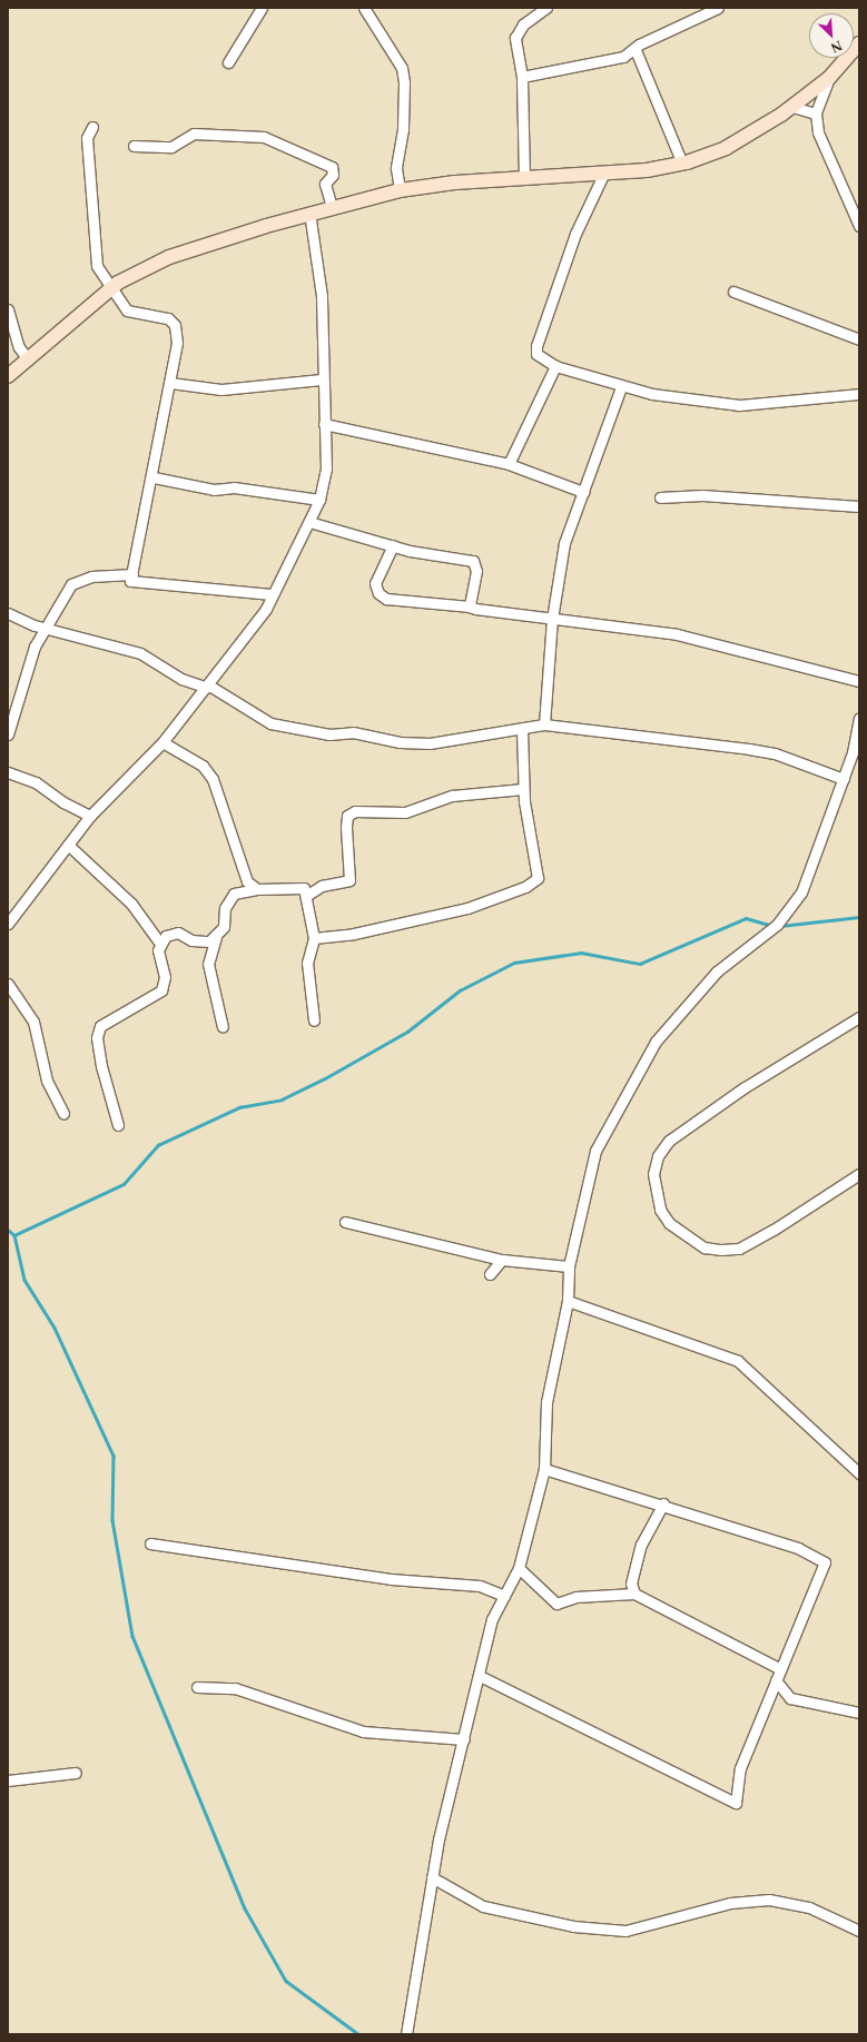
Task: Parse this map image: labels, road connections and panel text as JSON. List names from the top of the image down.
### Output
{
  "north": "bottom right"
}
